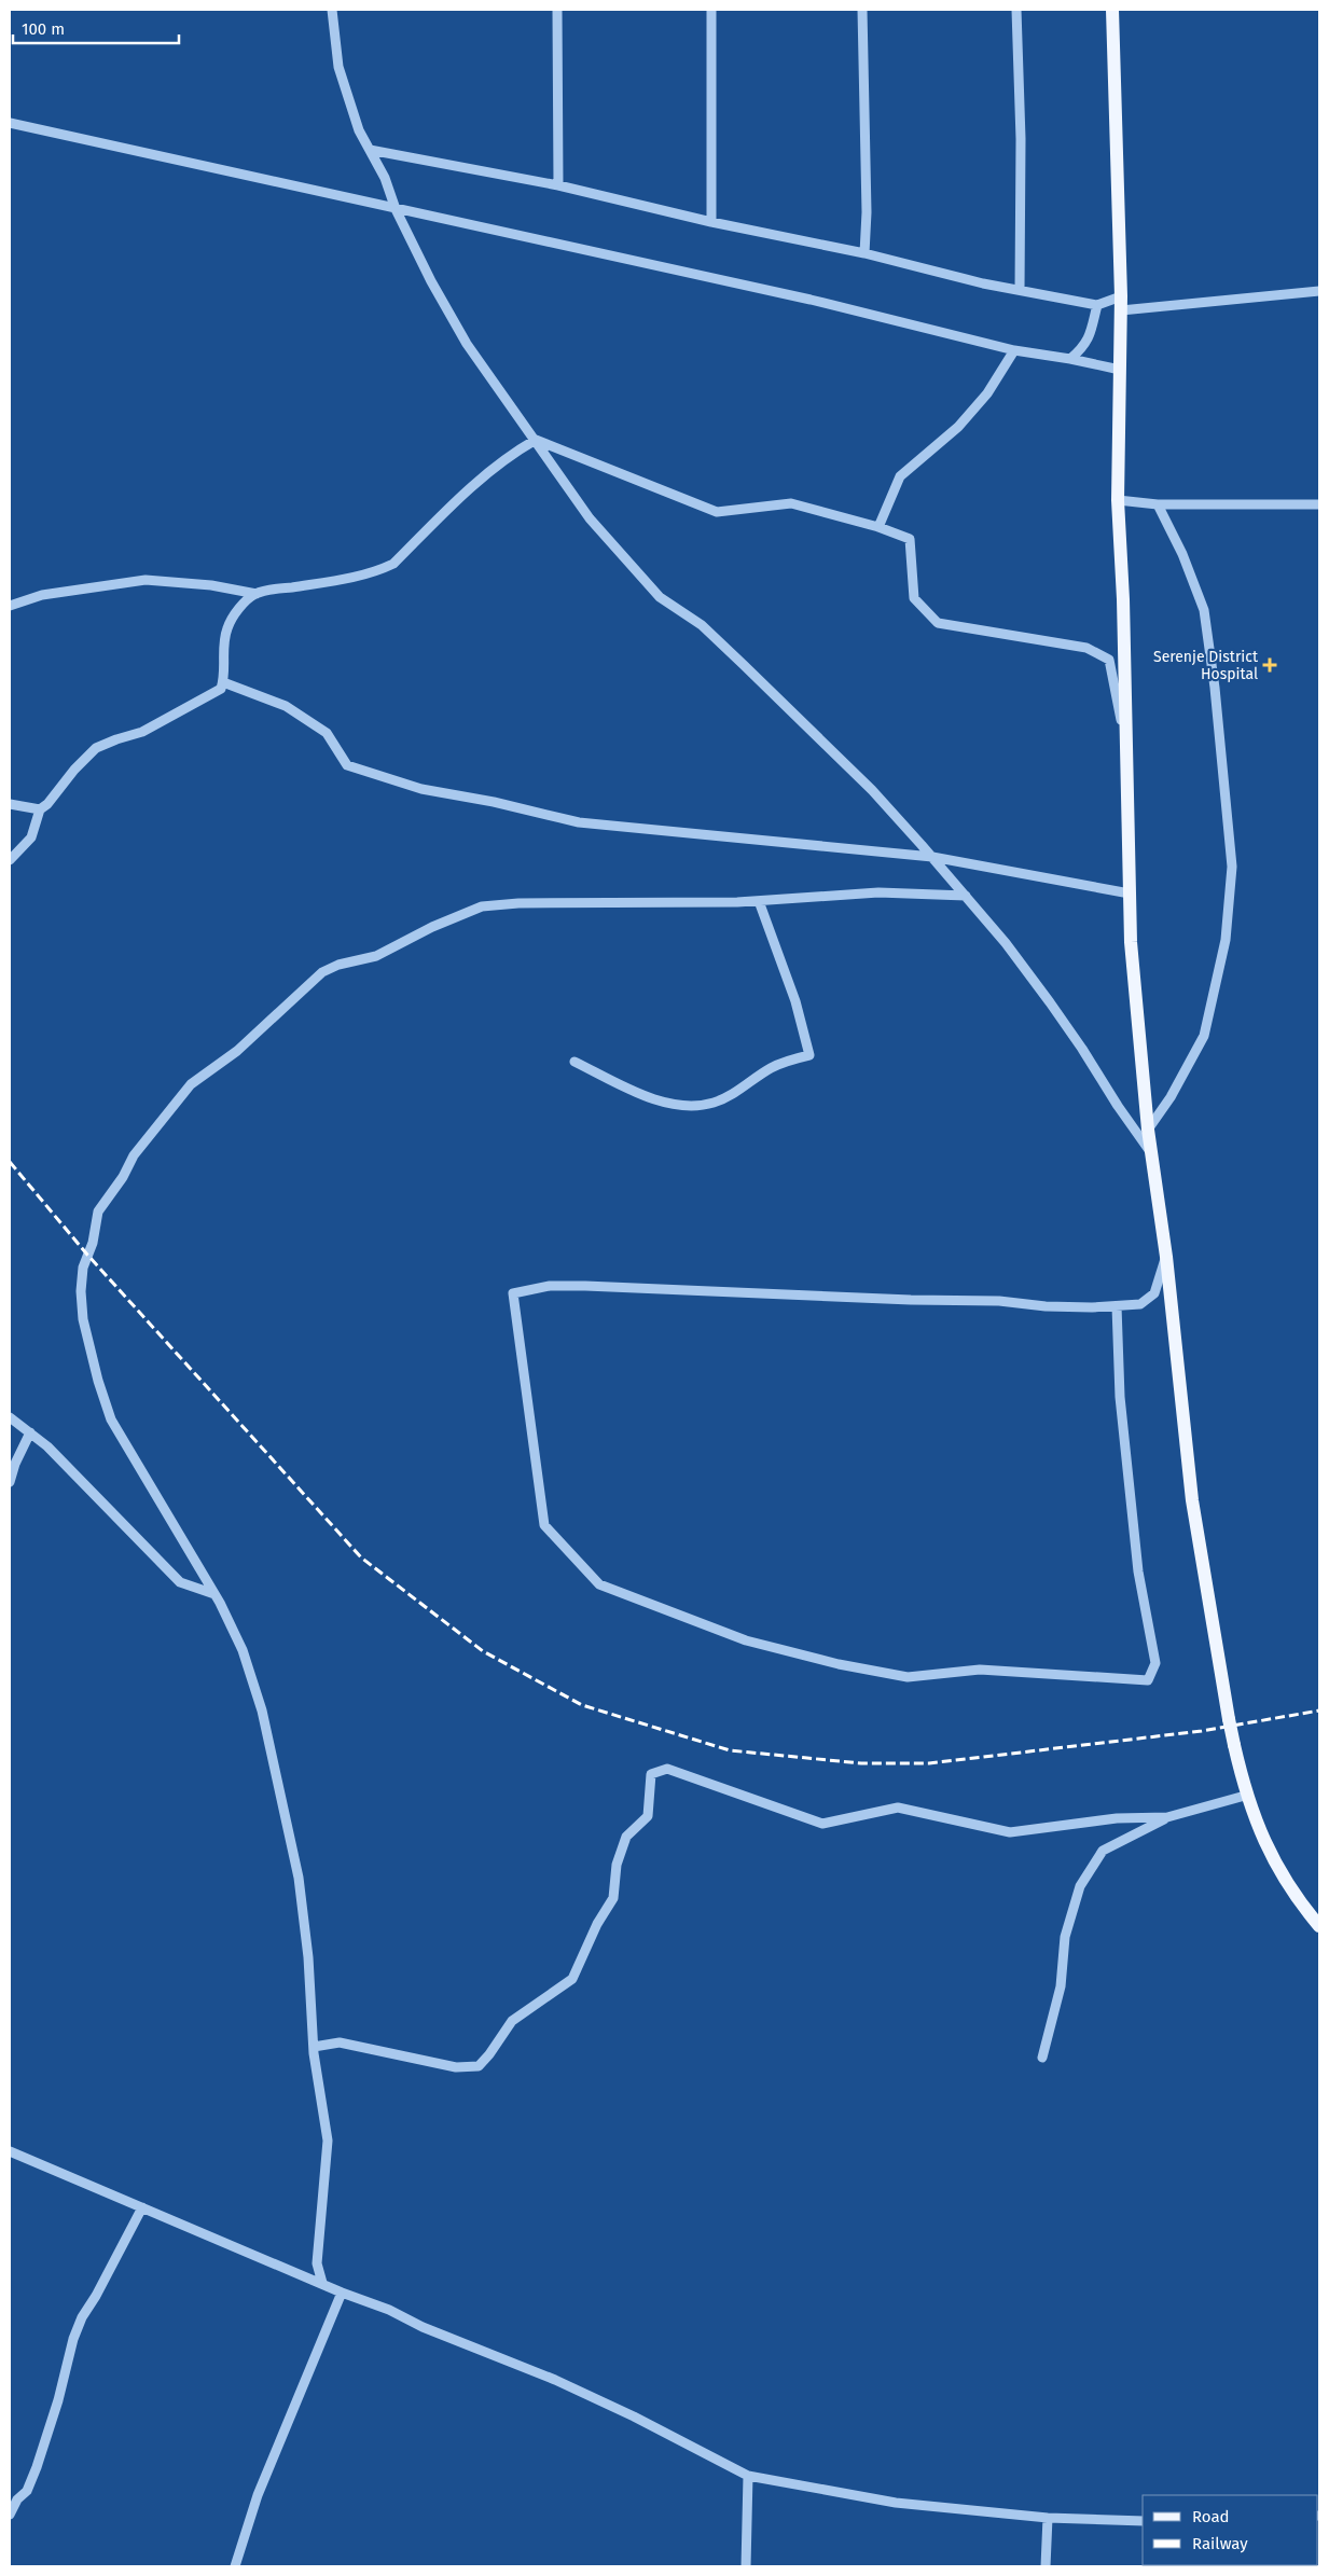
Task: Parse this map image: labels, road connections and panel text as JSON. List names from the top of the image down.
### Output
{
  "places": {
    "health": ["Serenje District Hospital"]
  },
  "legend": ["Road", "Railway"],
  "scale_bar": "100 m"
}
